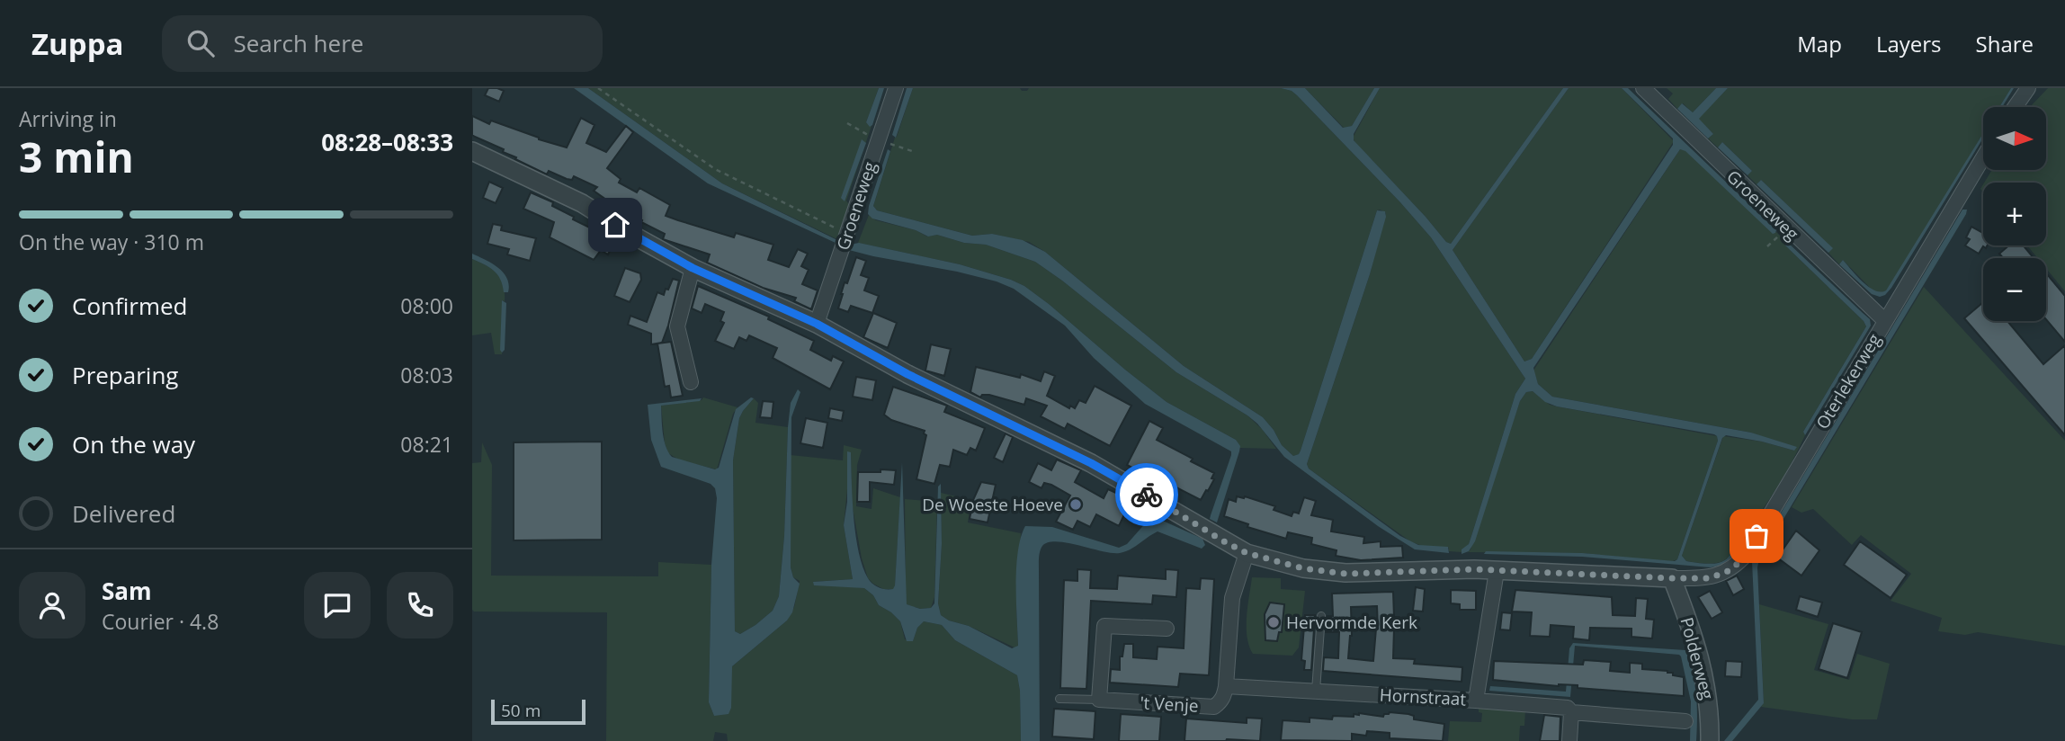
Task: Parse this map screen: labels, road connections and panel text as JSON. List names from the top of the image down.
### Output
{
  "streets": {
    "street": [
      "Groeneweg",
      "Oterlekerweg",
      "Polderweg",
      "Hornstraat",
      "'t Venje"
    ]
  },
  "crossings": [
    ["Groeneweg", "Oterlekerweg"],
    ["Oterlekerweg", "Polderweg"],
    ["Hornstraat", "'t Venje"]
  ],
  "places": ["De Woeste Hoeve", "Hervormde Kerk"],
  "scale_bar": "50 m",
  "north": "right",
  "page": {
    "header": "Zuppa",
    "search": "Search here",
    "nav": ["Map", "Layers", "Share"],
    "heading": ["3 min", "Arriving in", "08:28–08:33"],
    "panel": ["Sam", "Courier · 4.8"],
    "map_buttons": ["+", "−"],
    "bar": "On the way · 310 m",
    "list": [
      ["Confirmed", "08:00"],
      ["Preparing", "08:03"],
      ["On the way", "08:21"],
      "Delivered"
    ],
    "scale": "50 m"
  }
}
